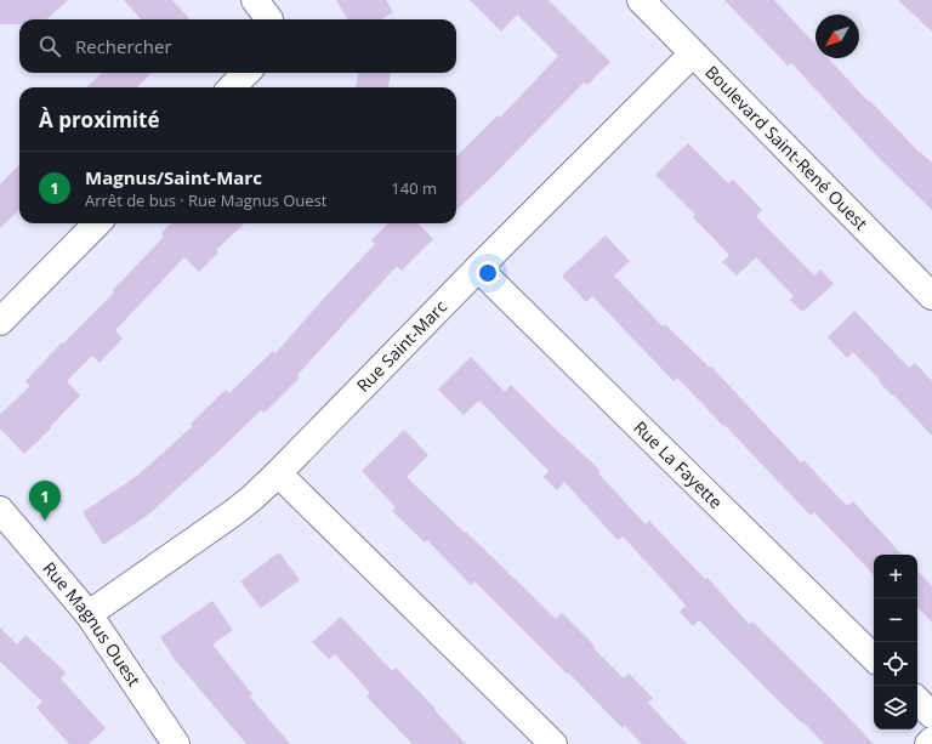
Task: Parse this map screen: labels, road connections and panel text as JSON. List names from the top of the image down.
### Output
{
  "streets": {
    "street": [
      "Boulevard Saint-René Ouest",
      "Rue Saint-Marc",
      "Rue La Fayette",
      "Rue Magnus Ouest"
    ]
  },
  "crossings": [
    ["Boulevard Saint-René Ouest", "Rue Saint-Marc"],
    ["Rue Saint-Marc", "Rue La Fayette"],
    ["Rue Saint-Marc", "Rue Magnus Ouest"]
  ],
  "north": "bottom left",
  "page": {
    "search": "Rechercher",
    "heading": "À proximité",
    "list": [
      {
        "mark": "1",
        "name": "Magnus/Saint-Marc",
        "note": "Arrêt de bus · Rue Magnus Ouest",
        "value": "140 m"
      }
    ],
    "pins": "1",
    "map_buttons": ["+", "−"]
  }
}
